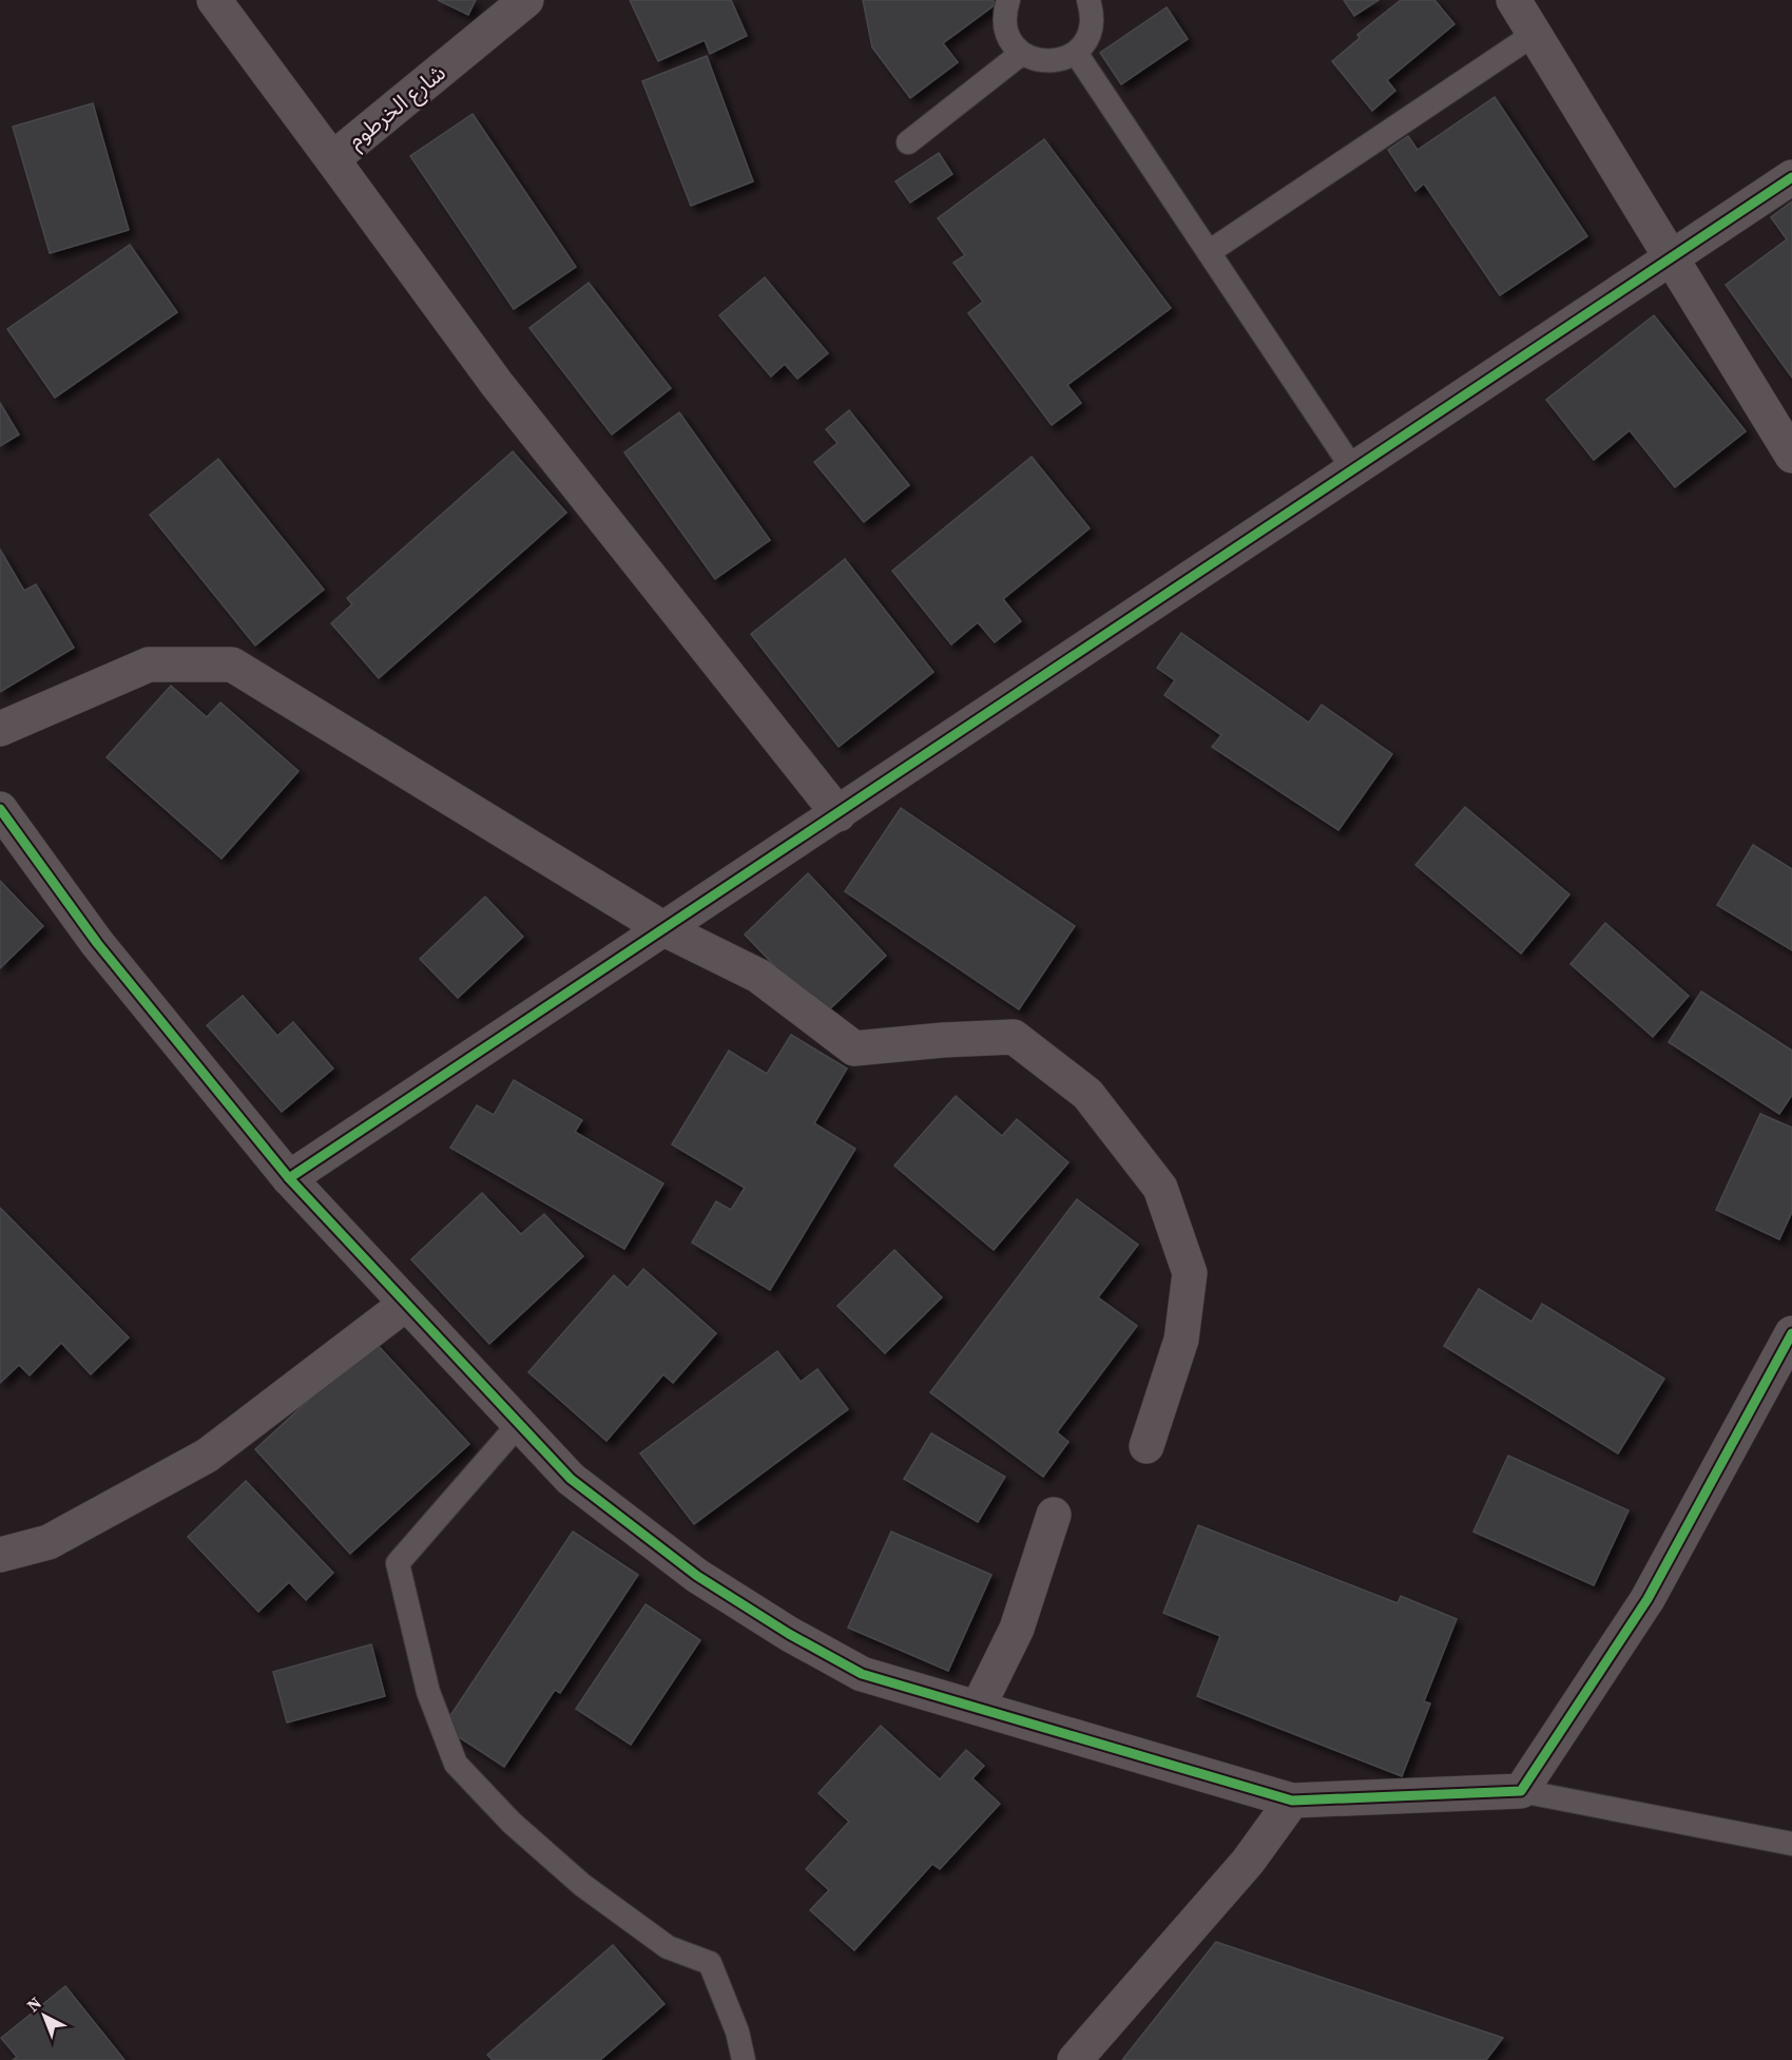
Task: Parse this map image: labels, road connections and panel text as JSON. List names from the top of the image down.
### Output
{
  "streets": {
    "street": ["شارع الخرطوم"]
  },
  "north": "top left"
}
